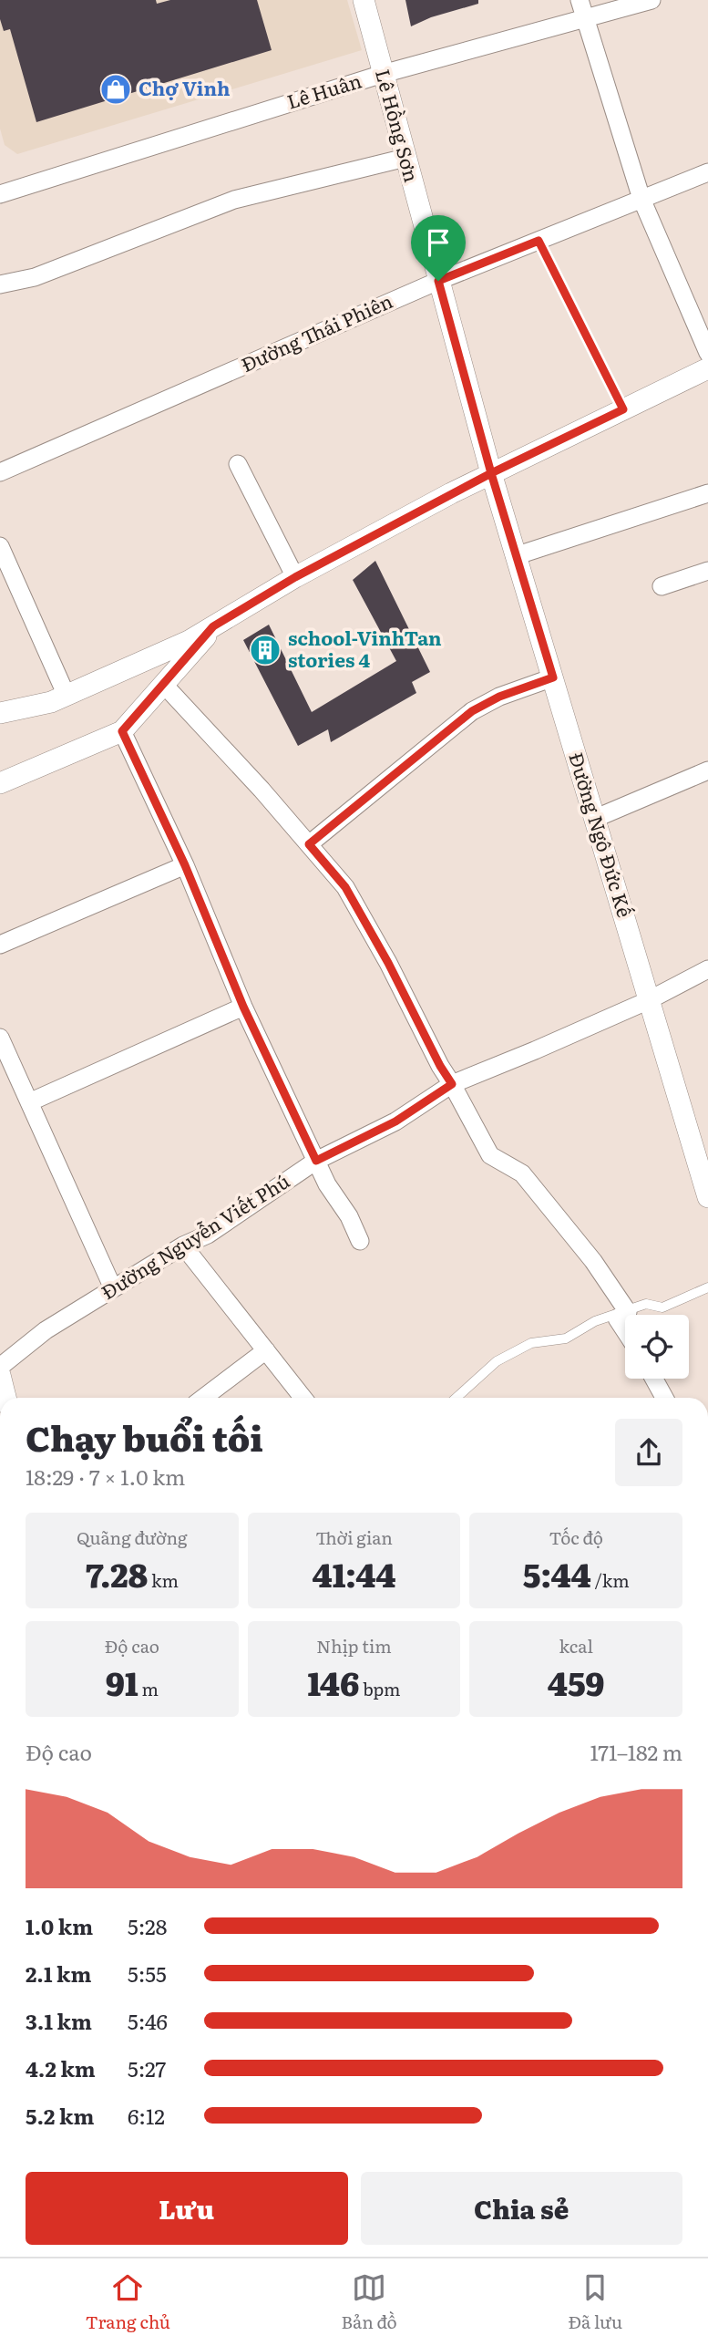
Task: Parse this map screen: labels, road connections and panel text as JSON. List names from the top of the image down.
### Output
{
  "streets": {
    "street": [
      "Lê Huân",
      "Lê Hồng Sơn",
      "Đường Thái Phiên",
      "Đường Ngô Đức Kế",
      "Đường Nguyễn Viết Phú"
    ]
  },
  "crossings": [
    ["Lê Huân", "Lê Hồng Sơn"],
    ["Lê Hồng Sơn", "Đường Thái Phiên"],
    ["Lê Hồng Sơn", "Đường Ngô Đức Kế"],
    ["Đường Ngô Đức Kế", "Đường Nguyễn Viết Phú"]
  ],
  "places": {
    "shop": ["Chợ Vinh"],
    "building": ["school-VinhTan stories 4"]
  },
  "page": {
    "heading": ["Chạy buổi tối", "18:29 · 7 × 1.0 km"],
    "stats": [
      ["Quãng đường", "7.28 km"],
      ["Thời gian", "41:44"],
      ["Tốc độ", "5:44 /km"],
      ["Độ cao", "91 m"],
      ["Nhịp tim", "146 bpm"],
      ["kcal", "459"]
    ],
    "chart": ["Độ cao", "171–182 m"],
    "list": [
      {
        "name": "1.0 km",
        "note": "5:28"
      },
      {
        "name": "2.1 km",
        "note": "5:55"
      },
      {
        "name": "3.1 km",
        "note": "5:46"
      },
      {
        "name": "4.2 km",
        "note": "5:27"
      },
      {
        "name": "5.2 km",
        "note": "6:12"
      }
    ],
    "buttons": ["Lưu", "Chia sẻ"],
    "tabs": ["Trang chủ", "Bản đồ", "Đã lưu"]
  }
}
